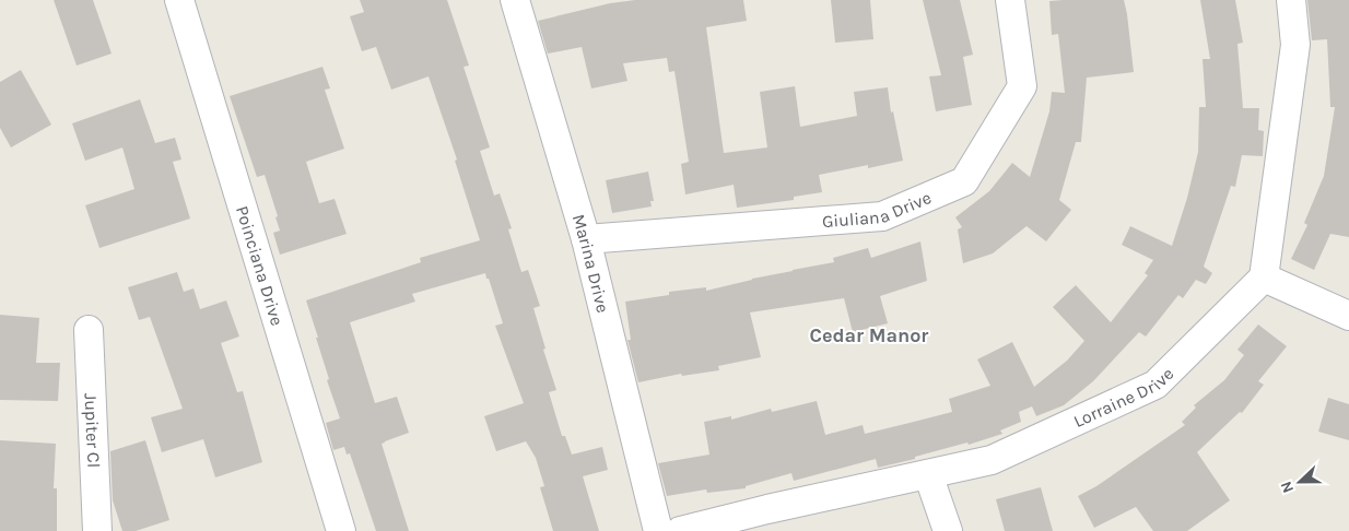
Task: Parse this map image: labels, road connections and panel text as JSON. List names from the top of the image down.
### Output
{
  "streets": {
    "street": [
      "Giuliana Drive",
      "Marina Drive",
      "Poinciana Drive",
      "Lorraine Drive",
      "Jupiter Cl"
    ]
  },
  "crossings": [
    ["Giuliana Drive", "Marina Drive"]
  ],
  "districts": ["Cedar Manor"],
  "north": "left"
}
